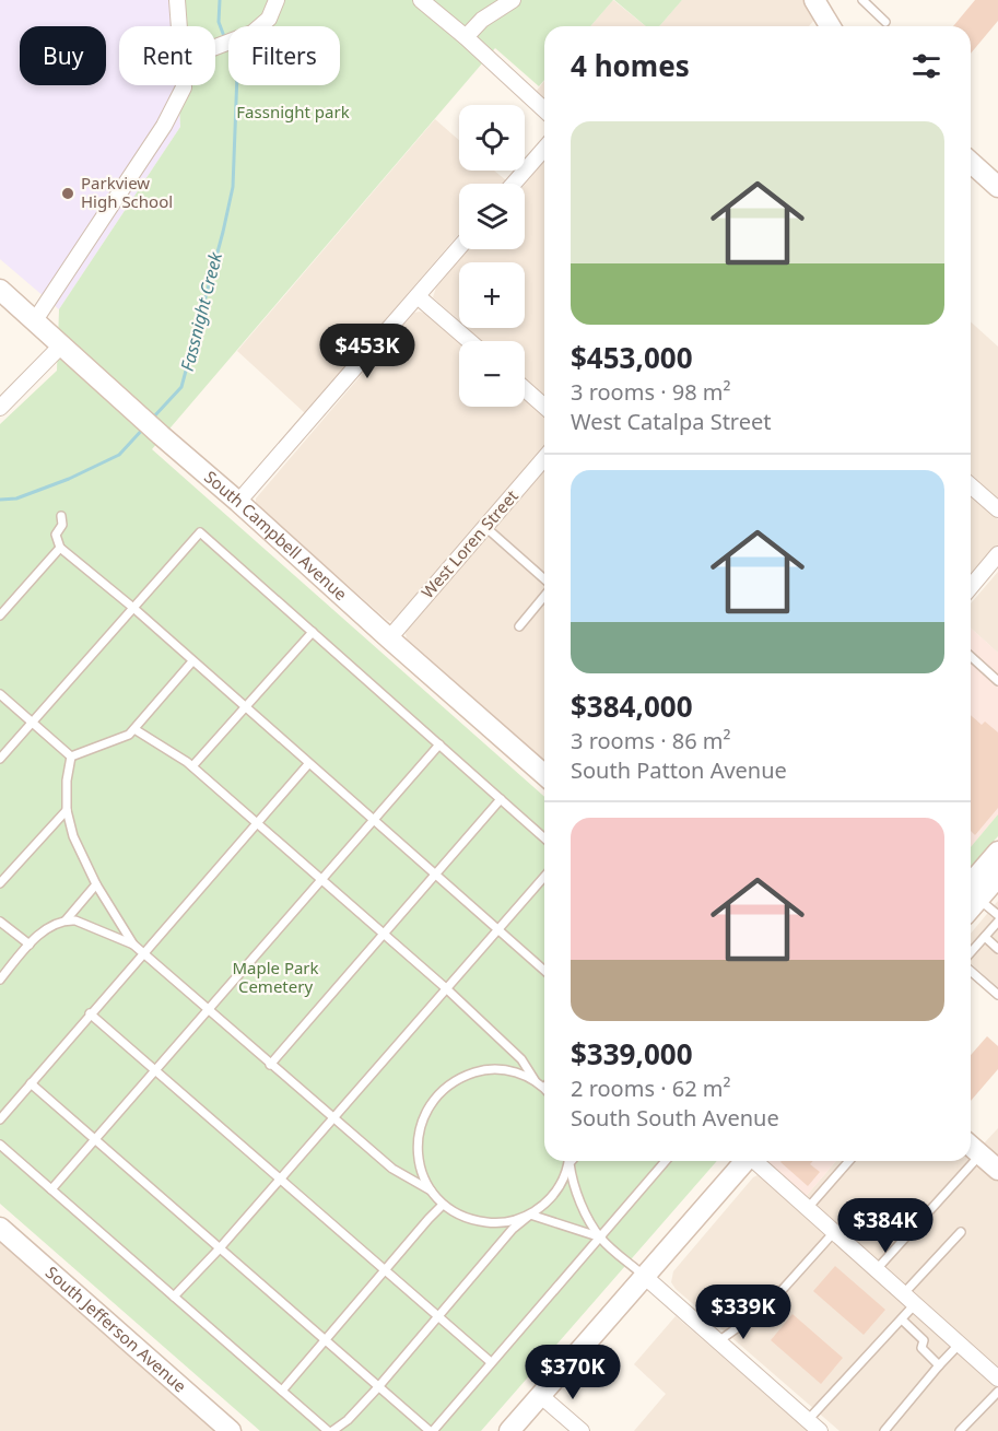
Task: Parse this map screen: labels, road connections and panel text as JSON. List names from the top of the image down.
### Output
{
  "streets": {
    "main road": ["South Campbell Avenue", "South Jefferson Avenue"],
    "street": ["West Loren Street"]
  },
  "crossings": [
    ["South Campbell Avenue", "West Loren Street"]
  ],
  "water": ["Fassnight Creek"],
  "parks": ["Fassnight park", "Maple Park Cemetery"],
  "places": ["Parkview High School"],
  "page": {
    "chip": ["Buy", "Rent", "Filters"],
    "heading": "4 homes",
    "map_buttons": ["+", "−"],
    "list": [
      {
        "name": "$453,000",
        "note": "3 rooms · 98 m² · West Catalpa Street"
      },
      {
        "name": "$384,000",
        "note": "3 rooms · 86 m² · South Patton Avenue"
      },
      {
        "name": "$339,000",
        "note": "2 rooms · 62 m² · South South Avenue"
      }
    ],
    "price": [
      "$453K",
      "$384K",
      "$339K",
      "$370K"
    ]
  }
}
